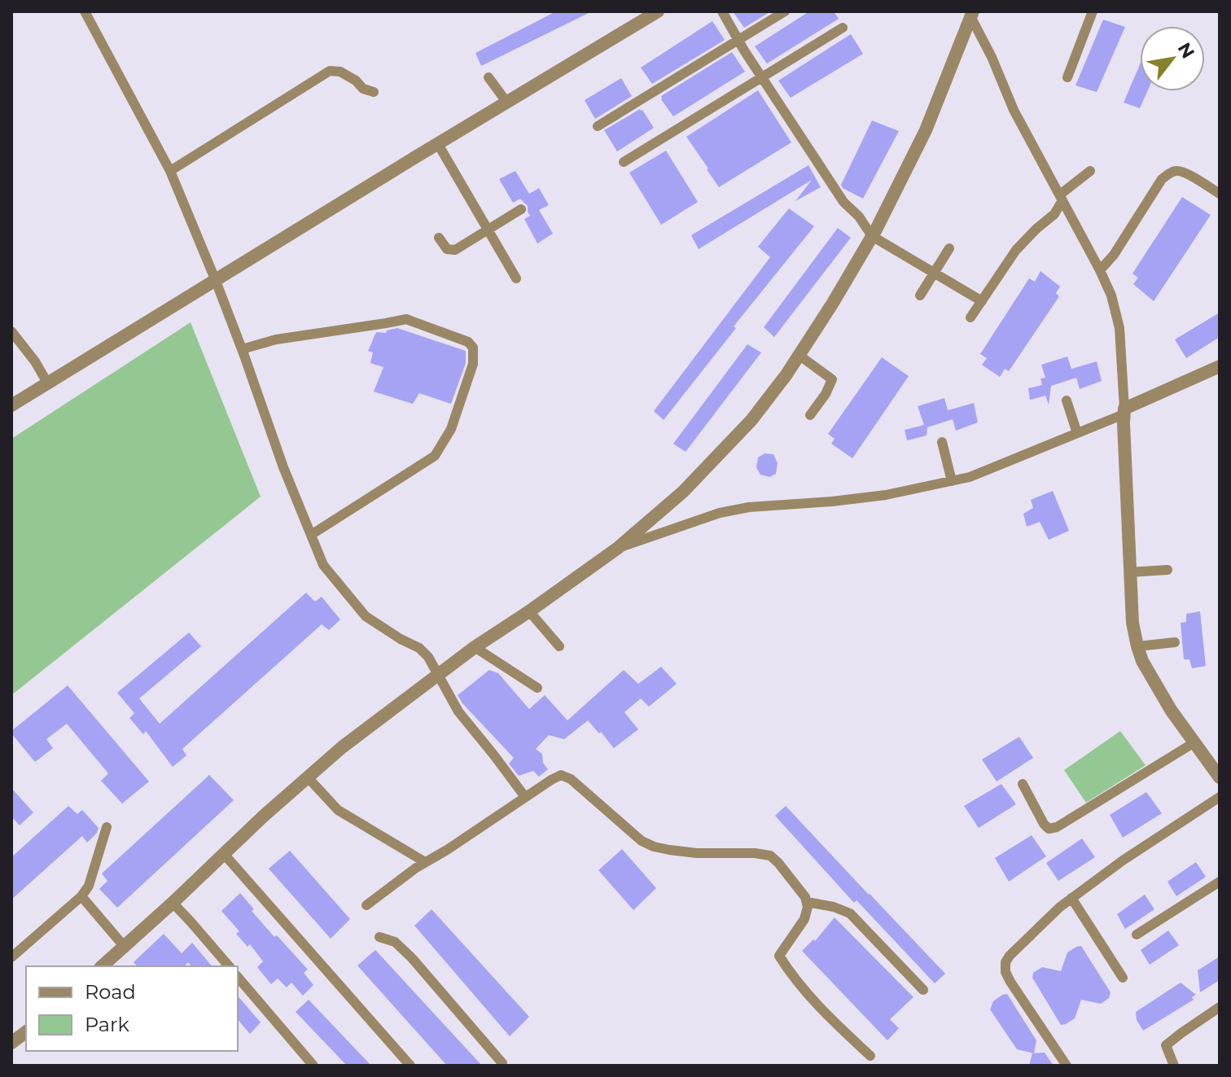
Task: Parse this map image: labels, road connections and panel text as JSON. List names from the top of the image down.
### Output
{
  "legend": ["Road", "Park"],
  "north": "top right"
}
